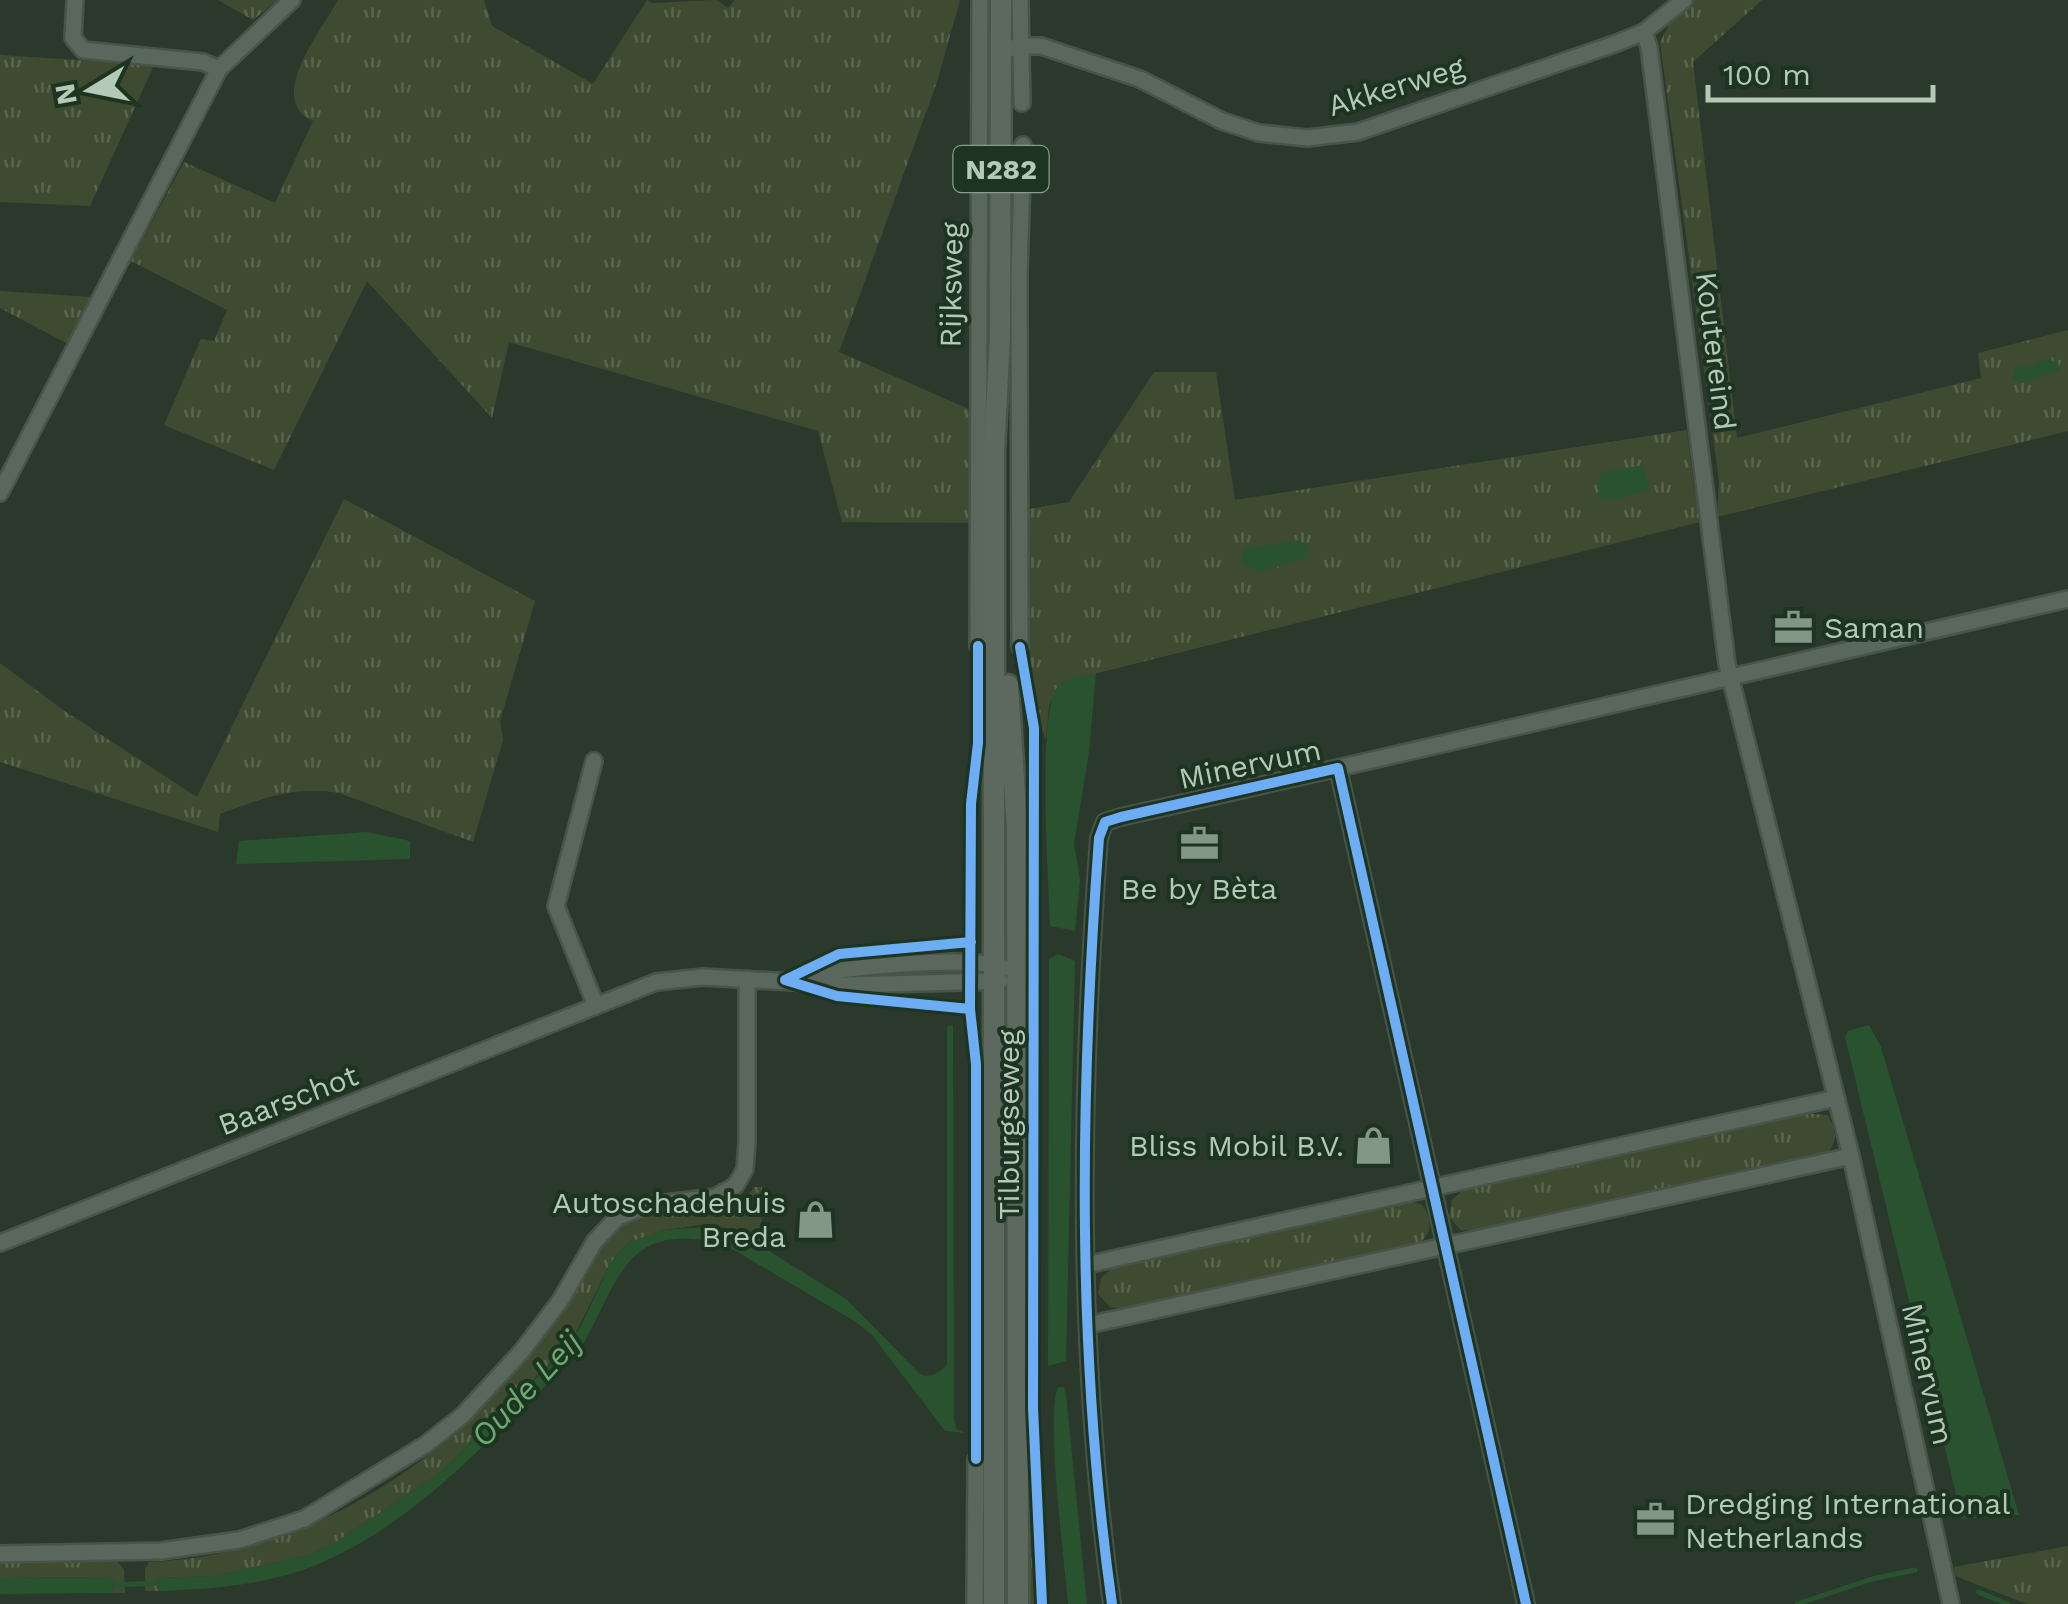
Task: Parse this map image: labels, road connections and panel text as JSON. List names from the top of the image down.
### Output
{
  "streets": {
    "main road": ["N282", "Rijksweg", "Tilburgseweg"],
    "street": [
      "Akkerweg",
      "Koutereind",
      "Minervum",
      "Baarschot"
    ]
  },
  "crossings": [
    ["Akkerweg", "Rijksweg"],
    ["Akkerweg", "Koutereind"],
    ["Rijksweg", "Tilburgseweg"],
    ["Koutereind", "Minervum"],
    ["Baarschot", "Tilburgseweg"]
  ],
  "water": ["Oude Leij"],
  "places": {
    "office": ["Saman", "Be by Bèta", "Dredging International Netherlands"],
    "shop": ["Bliss Mobil B.V.", "Autoschadehuis Breda"]
  },
  "scale_bar": "100 m",
  "north": "left"
}
